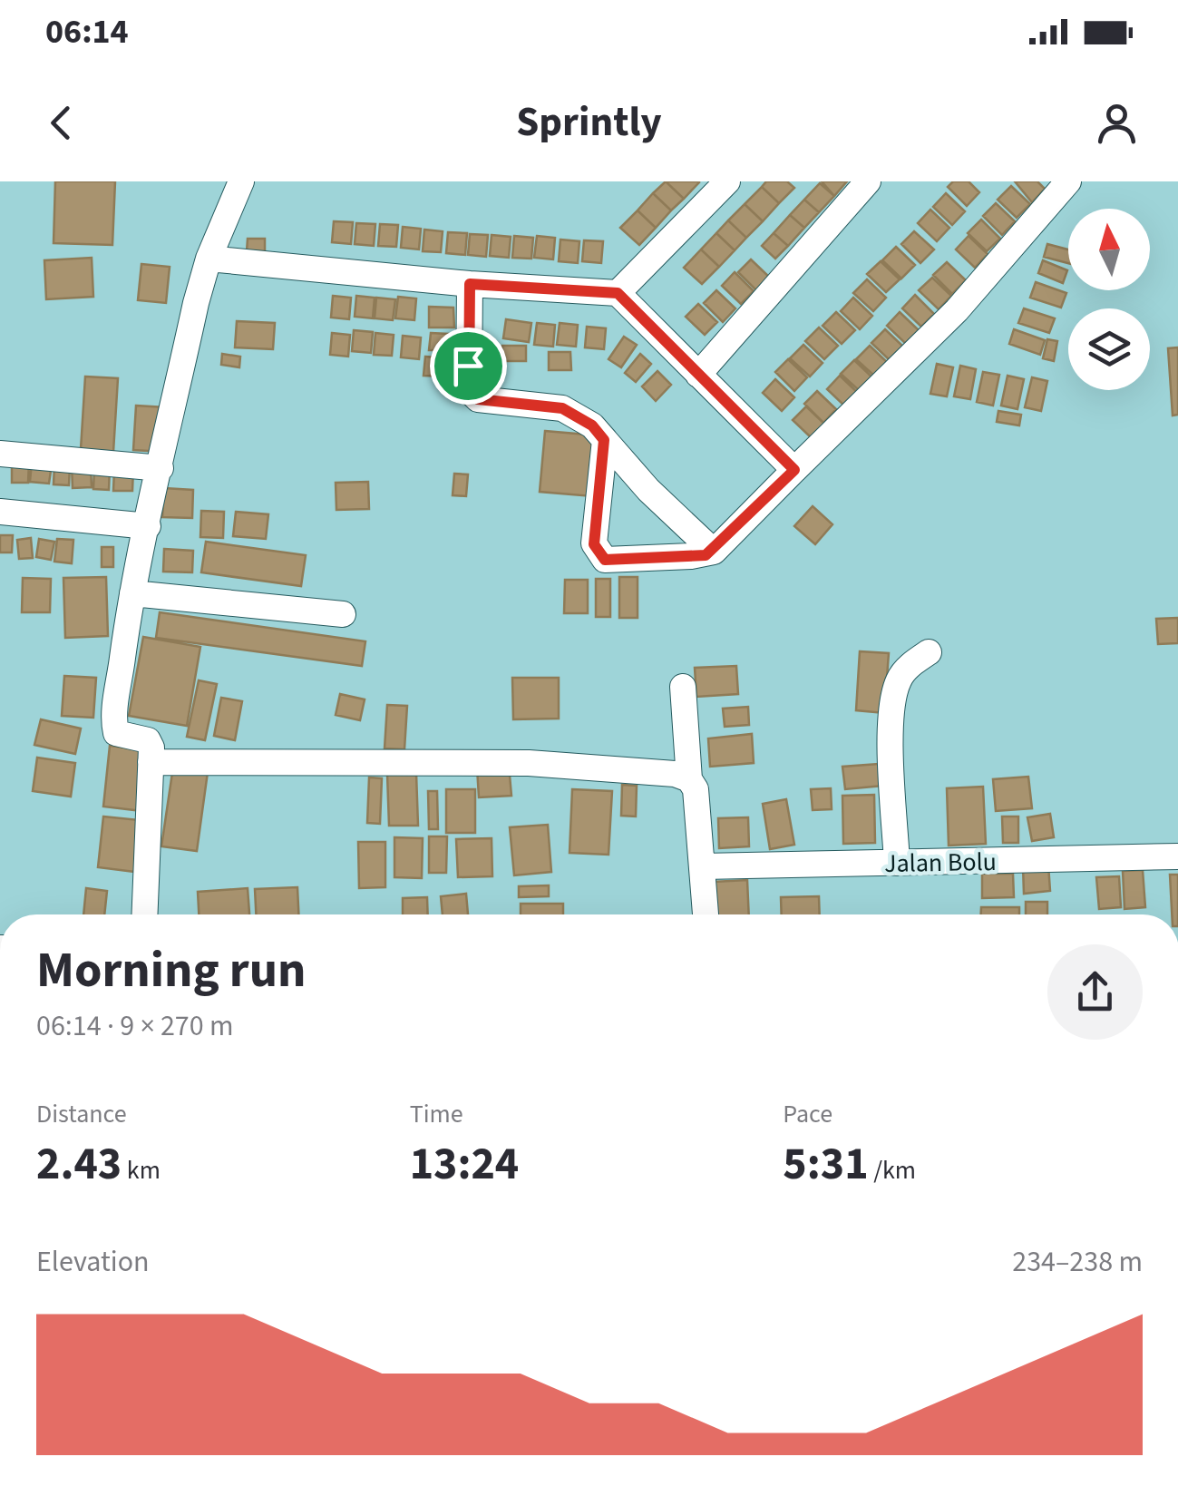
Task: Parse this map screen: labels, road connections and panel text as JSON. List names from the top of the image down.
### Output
{
  "streets": {
    "street": ["Jalan Bolu"]
  },
  "north": "top",
  "page": {
    "status": "06:14",
    "header": "Sprintly",
    "heading": ["Morning run", "06:14 · 9 × 270 m"],
    "stats": [
      ["Distance", "2.43 km"],
      ["Time", "13:24"],
      ["Pace", "5:31 /km"]
    ],
    "chart": ["Elevation", "234–238 m"]
  }
}
